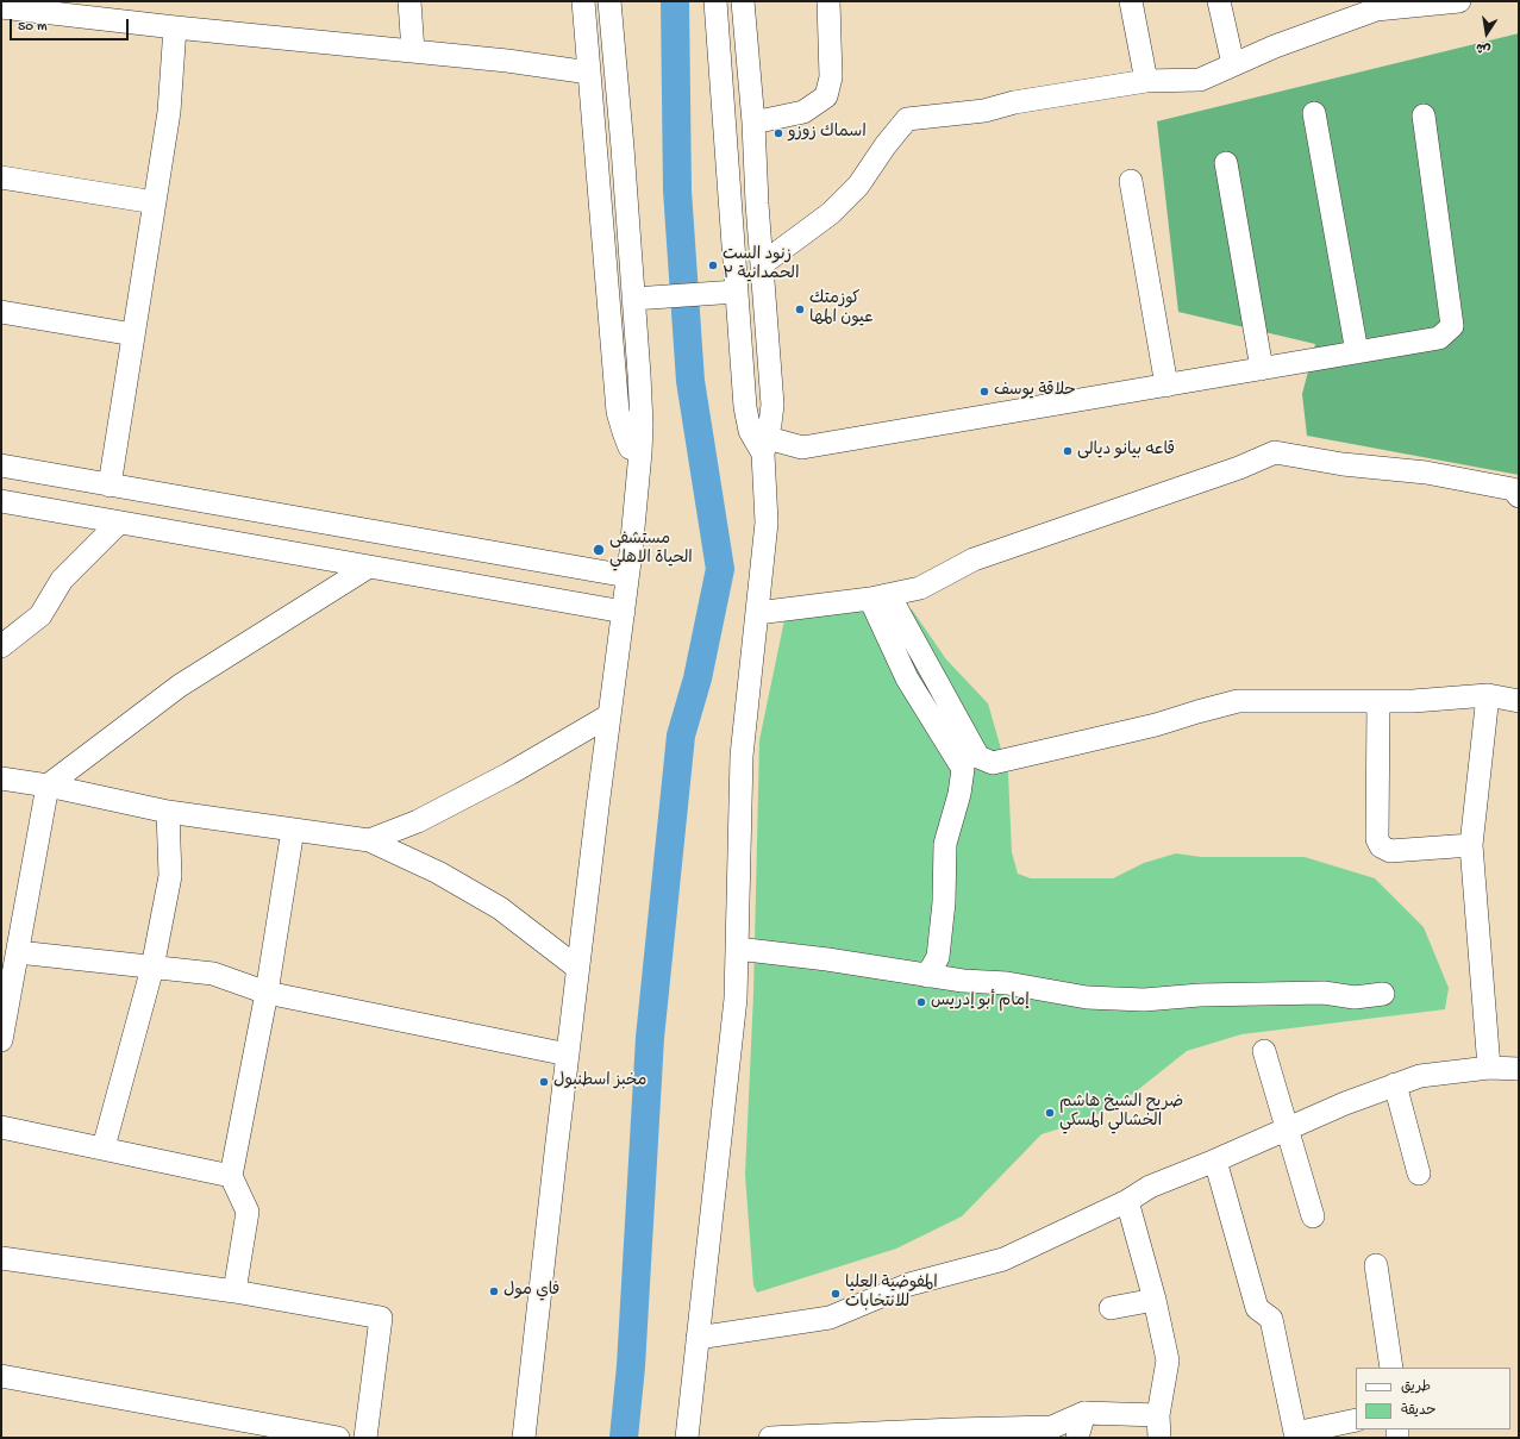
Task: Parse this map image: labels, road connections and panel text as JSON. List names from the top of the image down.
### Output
{
  "places": [
    "اسماك زوزو",
    "زنود الست الحمدانية ٣",
    "كوزمتك عيون المها",
    "حلاقة يوسف",
    "قاعه بيانو ديالى",
    "مستشفى الحياة الاهلي",
    "إمام أبو إدريس",
    "مخبز اسطنبول",
    "ضريح الشيخ هاشم الخشالي المسكي",
    "فاي مول",
    "المفوضية العليا للانتخابات"
  ],
  "legend": ["طريق", "حديقة"],
  "scale_bar": "50 m",
  "north": "bottom"
}
